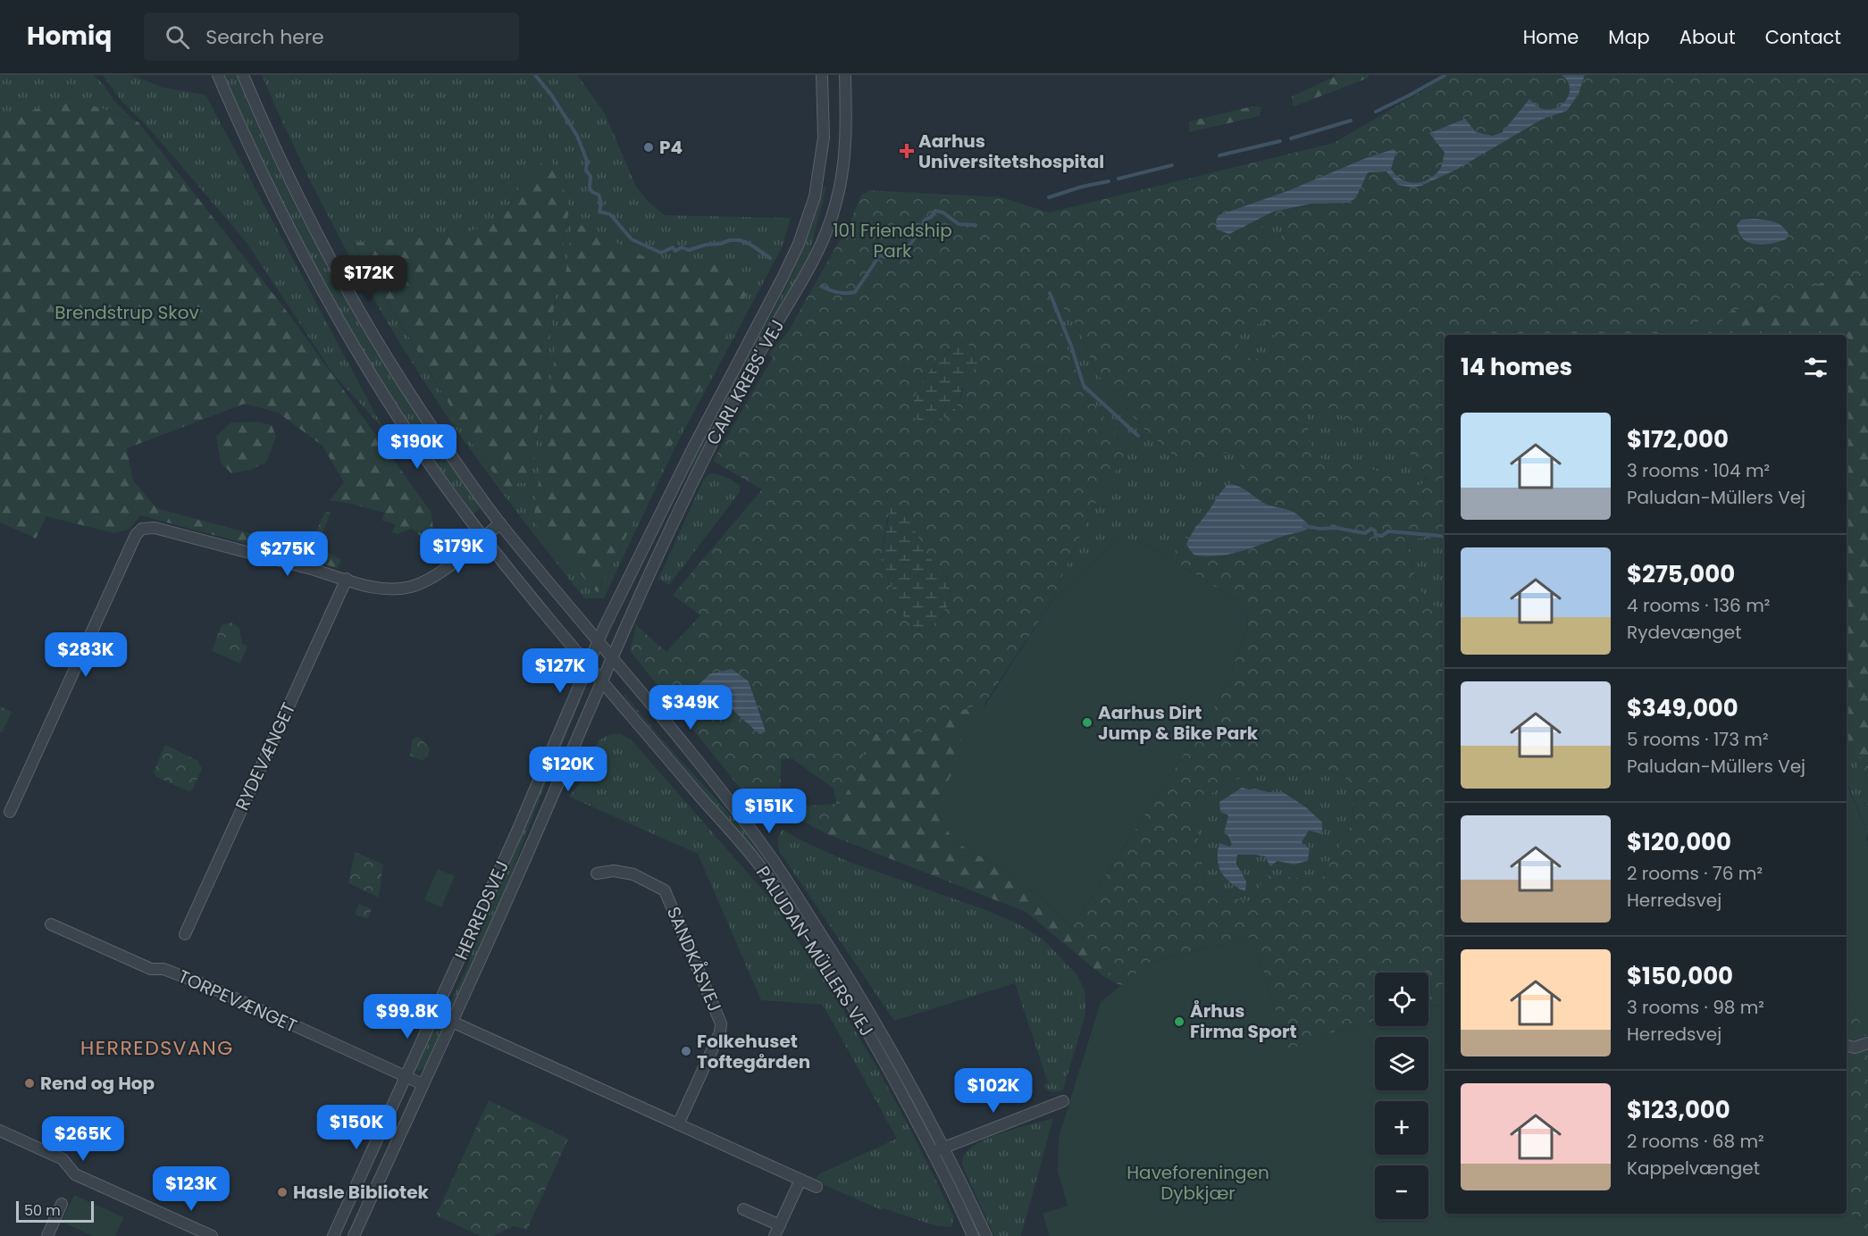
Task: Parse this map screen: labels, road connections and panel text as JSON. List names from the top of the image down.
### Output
{
  "streets": {
    "street": [
      "CARL KREBS' VEJ",
      "RYDEVÆNGET",
      "HERREDSVEJ",
      "PALUDAN-MÜLLERS VEJ",
      "SANDKÅSVEJ",
      "TORPEVÆNGET"
    ]
  },
  "crossings": [
    ["CARL KREBS' VEJ", "HERREDSVEJ"],
    ["CARL KREBS' VEJ", "PALUDAN-MÜLLERS VEJ"],
    ["HERREDSVEJ", "PALUDAN-MÜLLERS VEJ"],
    ["HERREDSVEJ", "TORPEVÆNGET"]
  ],
  "districts": ["HERREDSVANG"],
  "parks": ["101 Friendship Park", "Brendstrup Skov", "Haveforeningen Dybkjær"],
  "places": {
    "other": [
      "P4",
      "Aarhus Dirt Jump & Bike Park",
      "Århus Firma Sport",
      "Folkehuset Toftegården",
      "Rend og Hop",
      "Hasle Bibliotek"
    ],
    "health": ["Aarhus Universitetshospital"]
  },
  "scale_bar": "50 m",
  "page": {
    "header": "Homiq",
    "search": "Search here",
    "nav": [
      "Home",
      "Map",
      "About",
      "Contact"
    ],
    "price": [
      "$172K",
      "$190K",
      "$179K",
      "$275K",
      "$283K",
      "$127K",
      "$349K",
      "$120K",
      "$151K",
      "$99.8K",
      "$102K",
      "$150K",
      "$265K",
      "$123K"
    ],
    "heading": "14 homes",
    "list": [
      {
        "name": "$172,000",
        "note": "3 rooms · 104 m² · Paludan-Müllers Vej"
      },
      {
        "name": "$275,000",
        "note": "4 rooms · 136 m² · Rydevænget"
      },
      {
        "name": "$349,000",
        "note": "5 rooms · 173 m² · Paludan-Müllers Vej"
      },
      {
        "name": "$120,000",
        "note": "2 rooms · 76 m² · Herredsvej"
      },
      {
        "name": "$150,000",
        "note": "3 rooms · 98 m² · Herredsvej"
      },
      {
        "name": "$123,000",
        "note": "2 rooms · 68 m² · Kappelvænget"
      }
    ],
    "map_buttons": ["+", "−"],
    "scale": "50 m"
  }
}
